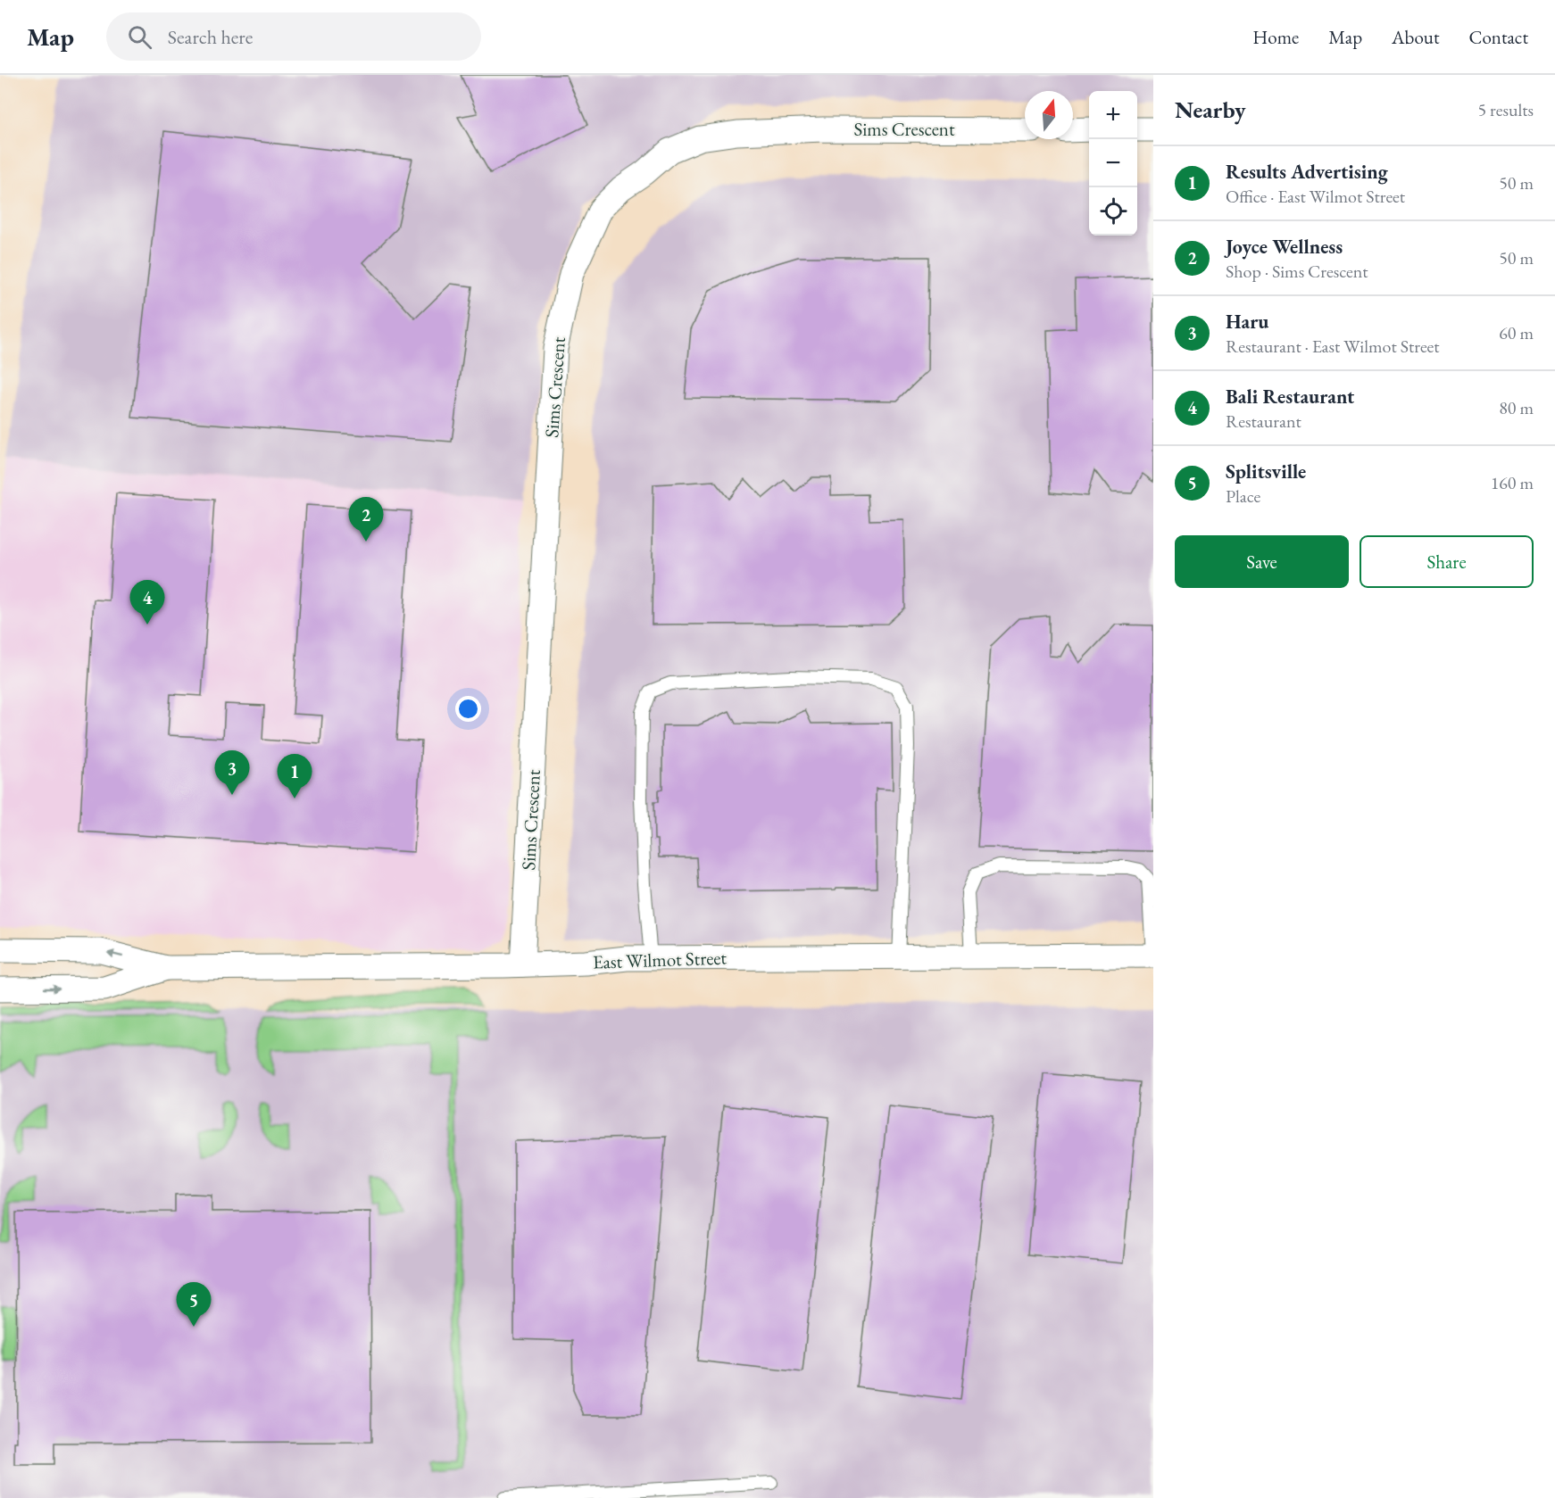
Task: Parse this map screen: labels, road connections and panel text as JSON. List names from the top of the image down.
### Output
{
  "streets": {
    "street": ["Sims Crescent", "East Wilmot Street"]
  },
  "crossings": [
    ["Sims Crescent", "East Wilmot Street"]
  ],
  "north": "top",
  "page": {
    "header": "Map",
    "search": "Search here",
    "nav": [
      "Home",
      "Map",
      "About",
      "Contact"
    ],
    "heading": ["Nearby", "5 results"],
    "map_buttons": ["+", "−"],
    "list": [
      {
        "mark": "1",
        "name": "Results Advertising",
        "note": "Office · East Wilmot Street",
        "value": "50 m"
      },
      {
        "mark": "2",
        "name": "Joyce Wellness",
        "note": "Shop · Sims Crescent",
        "value": "50 m"
      },
      {
        "mark": "3",
        "name": "Haru",
        "note": "Restaurant · East Wilmot Street",
        "value": "60 m"
      },
      {
        "mark": "4",
        "name": "Bali Restaurant",
        "note": "Restaurant",
        "value": "80 m"
      },
      {
        "mark": "5",
        "name": "Splitsville",
        "note": "Place",
        "value": "160 m"
      }
    ],
    "pins": [
      "2",
      "4",
      "3",
      "1",
      "5"
    ],
    "buttons": ["Save", "Share"]
  }
}
